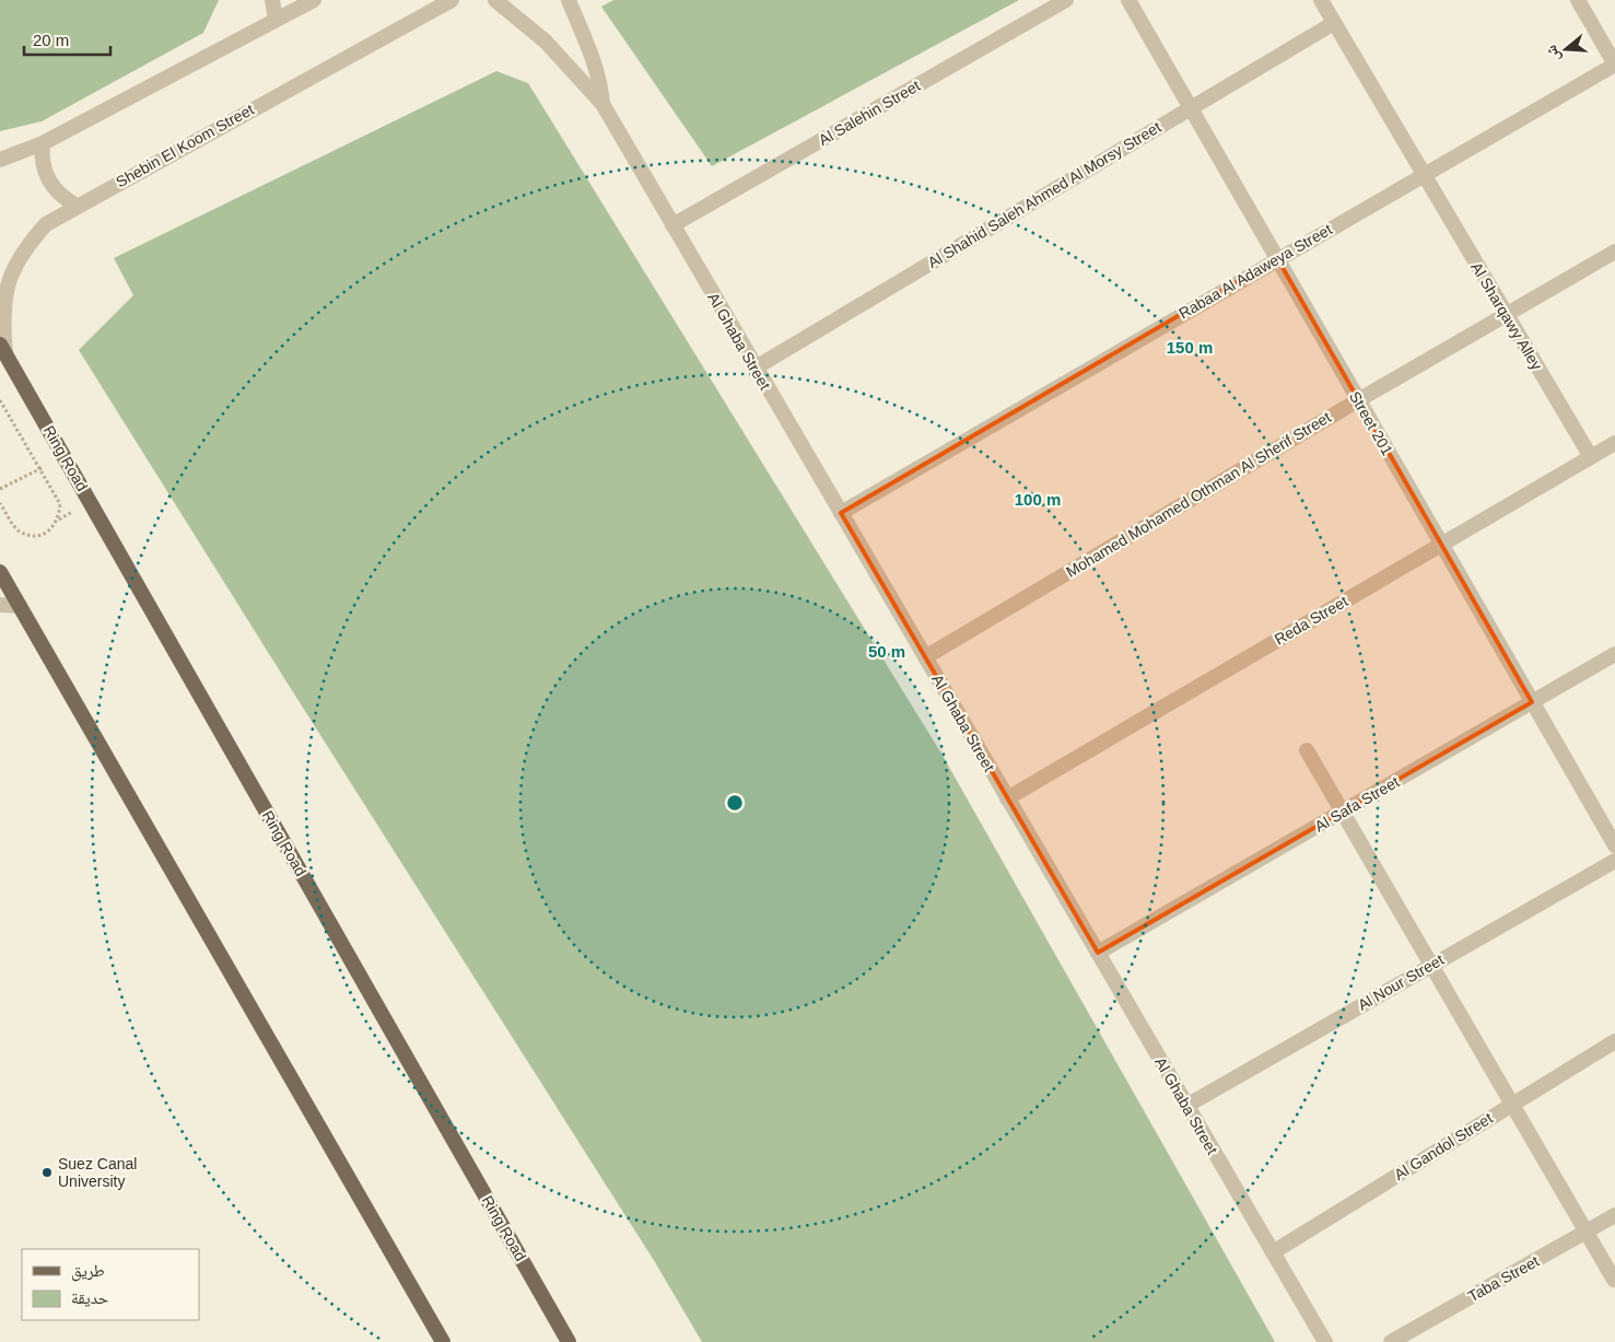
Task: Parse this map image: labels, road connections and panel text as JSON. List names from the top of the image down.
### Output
{
  "streets": {
    "main road": ["Ring Road"],
    "street": [
      "Al Salehin Street",
      "Shebin El Koom Street",
      "Al Shahid Saleh Ahmed Al Morsy Street",
      "Rabaa Al Adaweya Street",
      "Al Sharqawy Alley",
      "Al Ghaba Street",
      "Street 201",
      "Mohamed Mohamed Othman Al Sherif Street",
      "Reda Street",
      "Al Safa Street",
      "Al Nour Street",
      "Al Gandol Street",
      "Taba Street"
    ]
  },
  "crossings": [
    ["Al Salehin Street", "Al Ghaba Street"],
    ["Shebin El Koom Street", "Ring Road"],
    ["Al Shahid Saleh Ahmed Al Morsy Street", "Al Sharqawy Alley"],
    ["Al Shahid Saleh Ahmed Al Morsy Street", "Al Ghaba Street"],
    ["Al Shahid Saleh Ahmed Al Morsy Street", "Street 201"],
    ["Rabaa Al Adaweya Street", "Al Sharqawy Alley"],
    ["Rabaa Al Adaweya Street", "Al Ghaba Street"],
    ["Rabaa Al Adaweya Street", "Street 201"],
    ["Al Sharqawy Alley", "Mohamed Mohamed Othman Al Sherif Street"],
    ["Al Sharqawy Alley", "Reda Street"],
    ["Al Ghaba Street", "Mohamed Mohamed Othman Al Sherif Street"],
    ["Al Ghaba Street", "Reda Street"],
    ["Al Ghaba Street", "Al Safa Street"],
    ["Al Ghaba Street", "Al Nour Street"],
    ["Al Ghaba Street", "Al Gandol Street"],
    ["Street 201", "Mohamed Mohamed Othman Al Sherif Street"],
    ["Street 201", "Reda Street"],
    ["Street 201", "Al Safa Street"]
  ],
  "places": ["Suez Canal University"],
  "legend": ["طريق", "حديقة"],
  "scale_bar": "20 m",
  "north": "left",
  "rings": ["150 m", "100 m", "50 m"]
}
